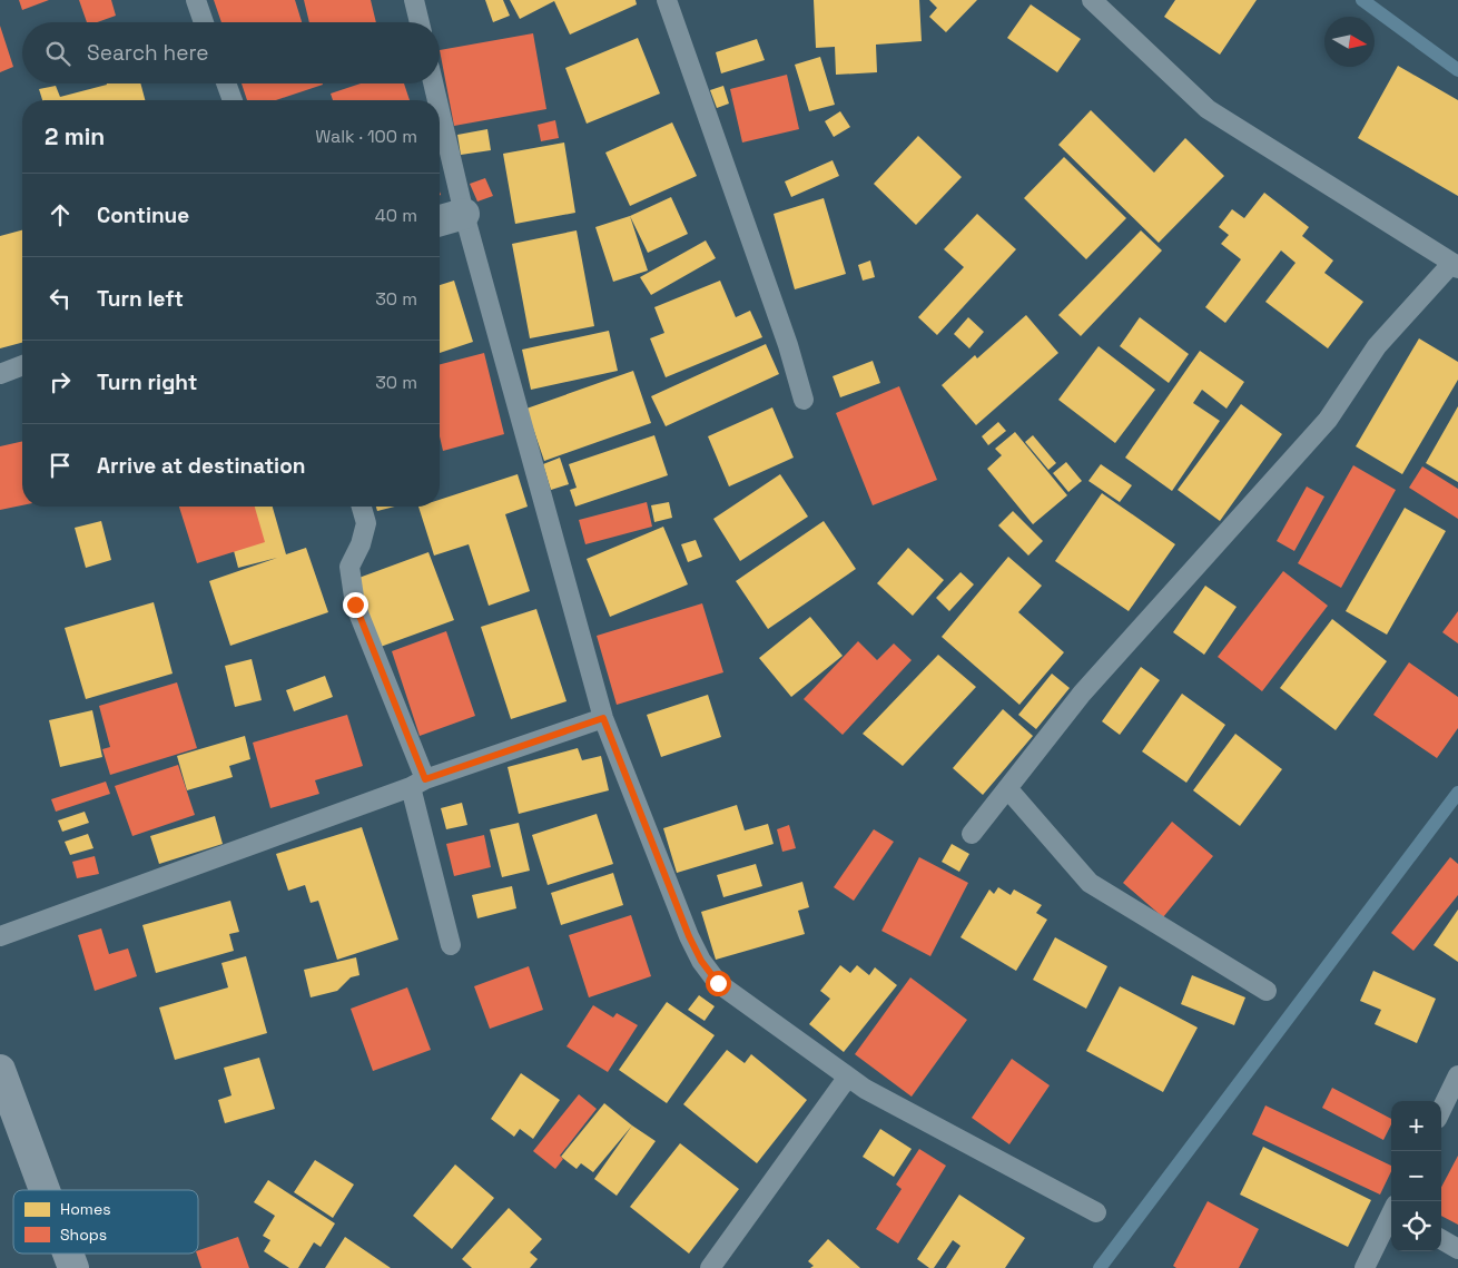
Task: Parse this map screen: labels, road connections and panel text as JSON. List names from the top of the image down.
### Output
{
  "legend": ["Homes", "Shops"],
  "north": "right",
  "page": {
    "search": "Search here",
    "heading": ["2 min", "Walk · 100 m"],
    "list": [
      ["Continue", "40 m"],
      ["Turn left", "30 m"],
      ["Turn right", "30 m"],
      "Arrive at destination"
    ],
    "map_buttons": ["+", "−"]
  }
}
